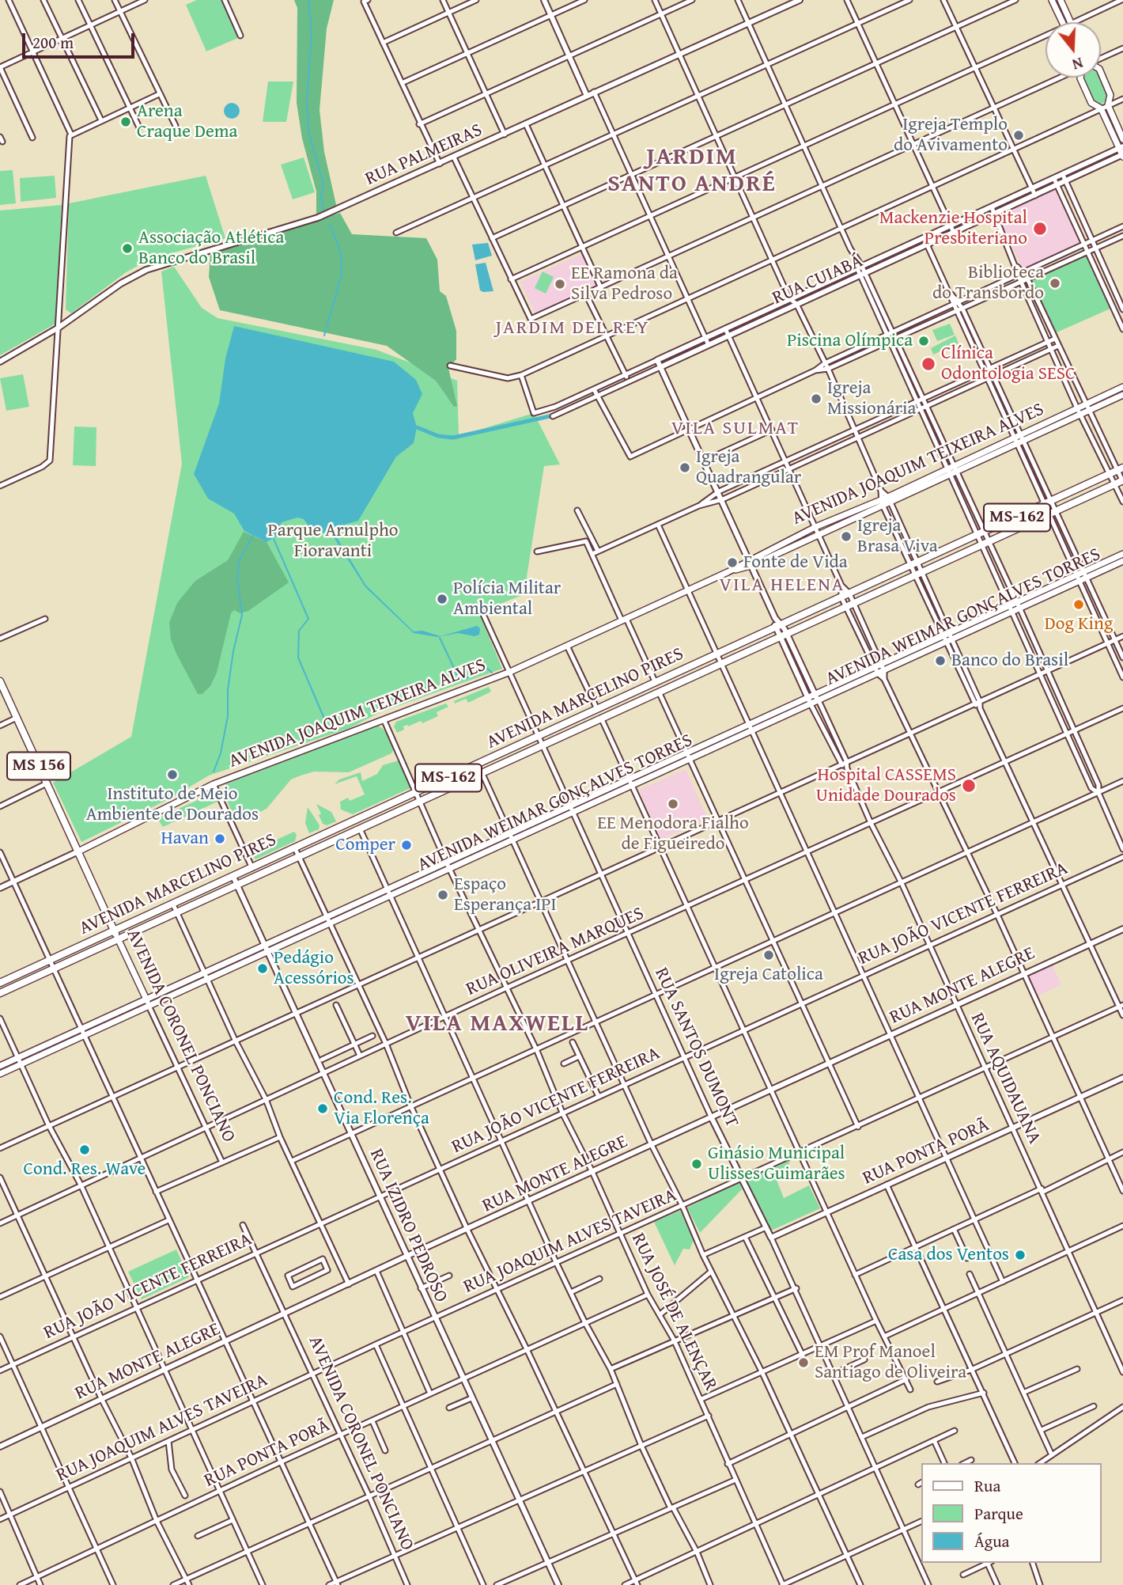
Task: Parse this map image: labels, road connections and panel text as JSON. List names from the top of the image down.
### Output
{
  "streets": {
    "main road": [
      "AVENIDA JOAQUIM TEIXEIRA ALVES",
      "MS-162",
      "AVENIDA WEIMAR GONÇALVES TORRES",
      "AVENIDA MARCELINO PIRES",
      "MS 156",
      "AVENIDA CORONEL PONCIANO"
    ],
    "street": [
      "RUA PALMEIRAS",
      "RUA CUIABÁ",
      "RUA JOÃO VICENTE FERREIRA",
      "RUA OLIVEIRA MARQUES",
      "RUA MONTE ALEGRE",
      "RUA SANTOS DUMONT",
      "RUA AQUIDAUANA",
      "RUA PONTA PORÃ",
      "RUA IZIDRO PEDROSO",
      "RUA JOAQUIM ALVES TAVEIRA",
      "RUA JOSÉ DE ALENÇAR"
    ]
  },
  "crossings": [
    ["RUA CUIABÁ", "RUA AQUIDAUANA"],
    ["AVENIDA JOAQUIM TEIXEIRA ALVES", "AVENIDA CORONEL PONCIANO"],
    ["AVENIDA JOAQUIM TEIXEIRA ALVES", "RUA SANTOS DUMONT"],
    ["AVENIDA JOAQUIM TEIXEIRA ALVES", "RUA AQUIDAUANA"],
    ["AVENIDA JOAQUIM TEIXEIRA ALVES", "RUA JOSÉ DE ALENÇAR"],
    ["AVENIDA WEIMAR GONÇALVES TORRES", "AVENIDA CORONEL PONCIANO"],
    ["AVENIDA WEIMAR GONÇALVES TORRES", "RUA SANTOS DUMONT"],
    ["AVENIDA WEIMAR GONÇALVES TORRES", "RUA AQUIDAUANA"],
    ["AVENIDA WEIMAR GONÇALVES TORRES", "RUA IZIDRO PEDROSO"],
    ["AVENIDA WEIMAR GONÇALVES TORRES", "RUA JOSÉ DE ALENÇAR"],
    ["AVENIDA MARCELINO PIRES", "AVENIDA CORONEL PONCIANO"],
    ["AVENIDA MARCELINO PIRES", "RUA SANTOS DUMONT"],
    ["AVENIDA MARCELINO PIRES", "RUA AQUIDAUANA"],
    ["AVENIDA MARCELINO PIRES", "RUA IZIDRO PEDROSO"],
    ["AVENIDA MARCELINO PIRES", "RUA JOSÉ DE ALENÇAR"],
    ["RUA JOÃO VICENTE FERREIRA", "AVENIDA CORONEL PONCIANO"],
    ["RUA JOÃO VICENTE FERREIRA", "RUA SANTOS DUMONT"],
    ["RUA JOÃO VICENTE FERREIRA", "RUA AQUIDAUANA"],
    ["RUA JOÃO VICENTE FERREIRA", "RUA IZIDRO PEDROSO"],
    ["RUA JOÃO VICENTE FERREIRA", "RUA JOSÉ DE ALENÇAR"],
    ["RUA OLIVEIRA MARQUES", "AVENIDA CORONEL PONCIANO"],
    ["RUA OLIVEIRA MARQUES", "RUA SANTOS DUMONT"],
    ["RUA OLIVEIRA MARQUES", "RUA AQUIDAUANA"],
    ["RUA OLIVEIRA MARQUES", "RUA IZIDRO PEDROSO"],
    ["RUA OLIVEIRA MARQUES", "RUA JOSÉ DE ALENÇAR"],
    ["RUA MONTE ALEGRE", "AVENIDA CORONEL PONCIANO"],
    ["RUA MONTE ALEGRE", "RUA SANTOS DUMONT"],
    ["RUA MONTE ALEGRE", "RUA AQUIDAUANA"],
    ["RUA MONTE ALEGRE", "RUA IZIDRO PEDROSO"],
    ["RUA MONTE ALEGRE", "RUA JOSÉ DE ALENÇAR"],
    ["AVENIDA CORONEL PONCIANO", "RUA PONTA PORÃ"],
    ["AVENIDA CORONEL PONCIANO", "RUA JOAQUIM ALVES TAVEIRA"],
    ["RUA SANTOS DUMONT", "RUA PONTA PORÃ"],
    ["RUA SANTOS DUMONT", "RUA JOAQUIM ALVES TAVEIRA"],
    ["RUA AQUIDAUANA", "RUA PONTA PORÃ"],
    ["RUA AQUIDAUANA", "RUA JOAQUIM ALVES TAVEIRA"],
    ["RUA PONTA PORÃ", "RUA IZIDRO PEDROSO"],
    ["RUA PONTA PORÃ", "RUA JOSÉ DE ALENÇAR"],
    ["RUA IZIDRO PEDROSO", "RUA JOAQUIM ALVES TAVEIRA"],
    ["RUA JOAQUIM ALVES TAVEIRA", "RUA JOSÉ DE ALENÇAR"]
  ],
  "districts": [
    "JARDIM SANTO ANDRÉ",
    "JARDIM DEL REY",
    "VILA SULMAT",
    "VILA HELENA",
    "VILA MAXWELL"
  ],
  "parks": ["Parque Arnulpho Fioravanti"],
  "places": [
    "Arena Craque Dema",
    "Igreja Templo do Avivamento",
    "Mackenzie Hospital Presbiteriano",
    "Associação Atlética Banco do Brasil",
    "Biblioteca do Transbordo",
    "EE Ramona da Silva Pedroso",
    "Piscina Olímpica",
    "Clínica Odontologia SESC",
    "Igreja Missionária",
    "Igreja Quadrangular",
    "Igreja Brasa Viva",
    "Fonte de Vida",
    "Polícia Militar Ambiental",
    "Dog King",
    "Banco do Brasil",
    "Instituto de Meio Ambiente de Dourados",
    "Hospital CASSEMS Unidade Dourados",
    "EE Menodora Fialho de Figueiredo",
    "Havan",
    "Comper",
    "Espaço Esperança IPI",
    "Igreja Catolica",
    "Pedágio Acessórios",
    "Cond. Res. Via Florença",
    "Cond. Res. Wave",
    "Ginásio Municipal Ulisses Guimarães",
    "Casa dos Ventos",
    "EM Prof Manoel Santiago de Oliveira"
  ],
  "legend": ["Rua", "Parque", "Água"],
  "scale_bar": "200 m",
  "north": "bottom"
}
